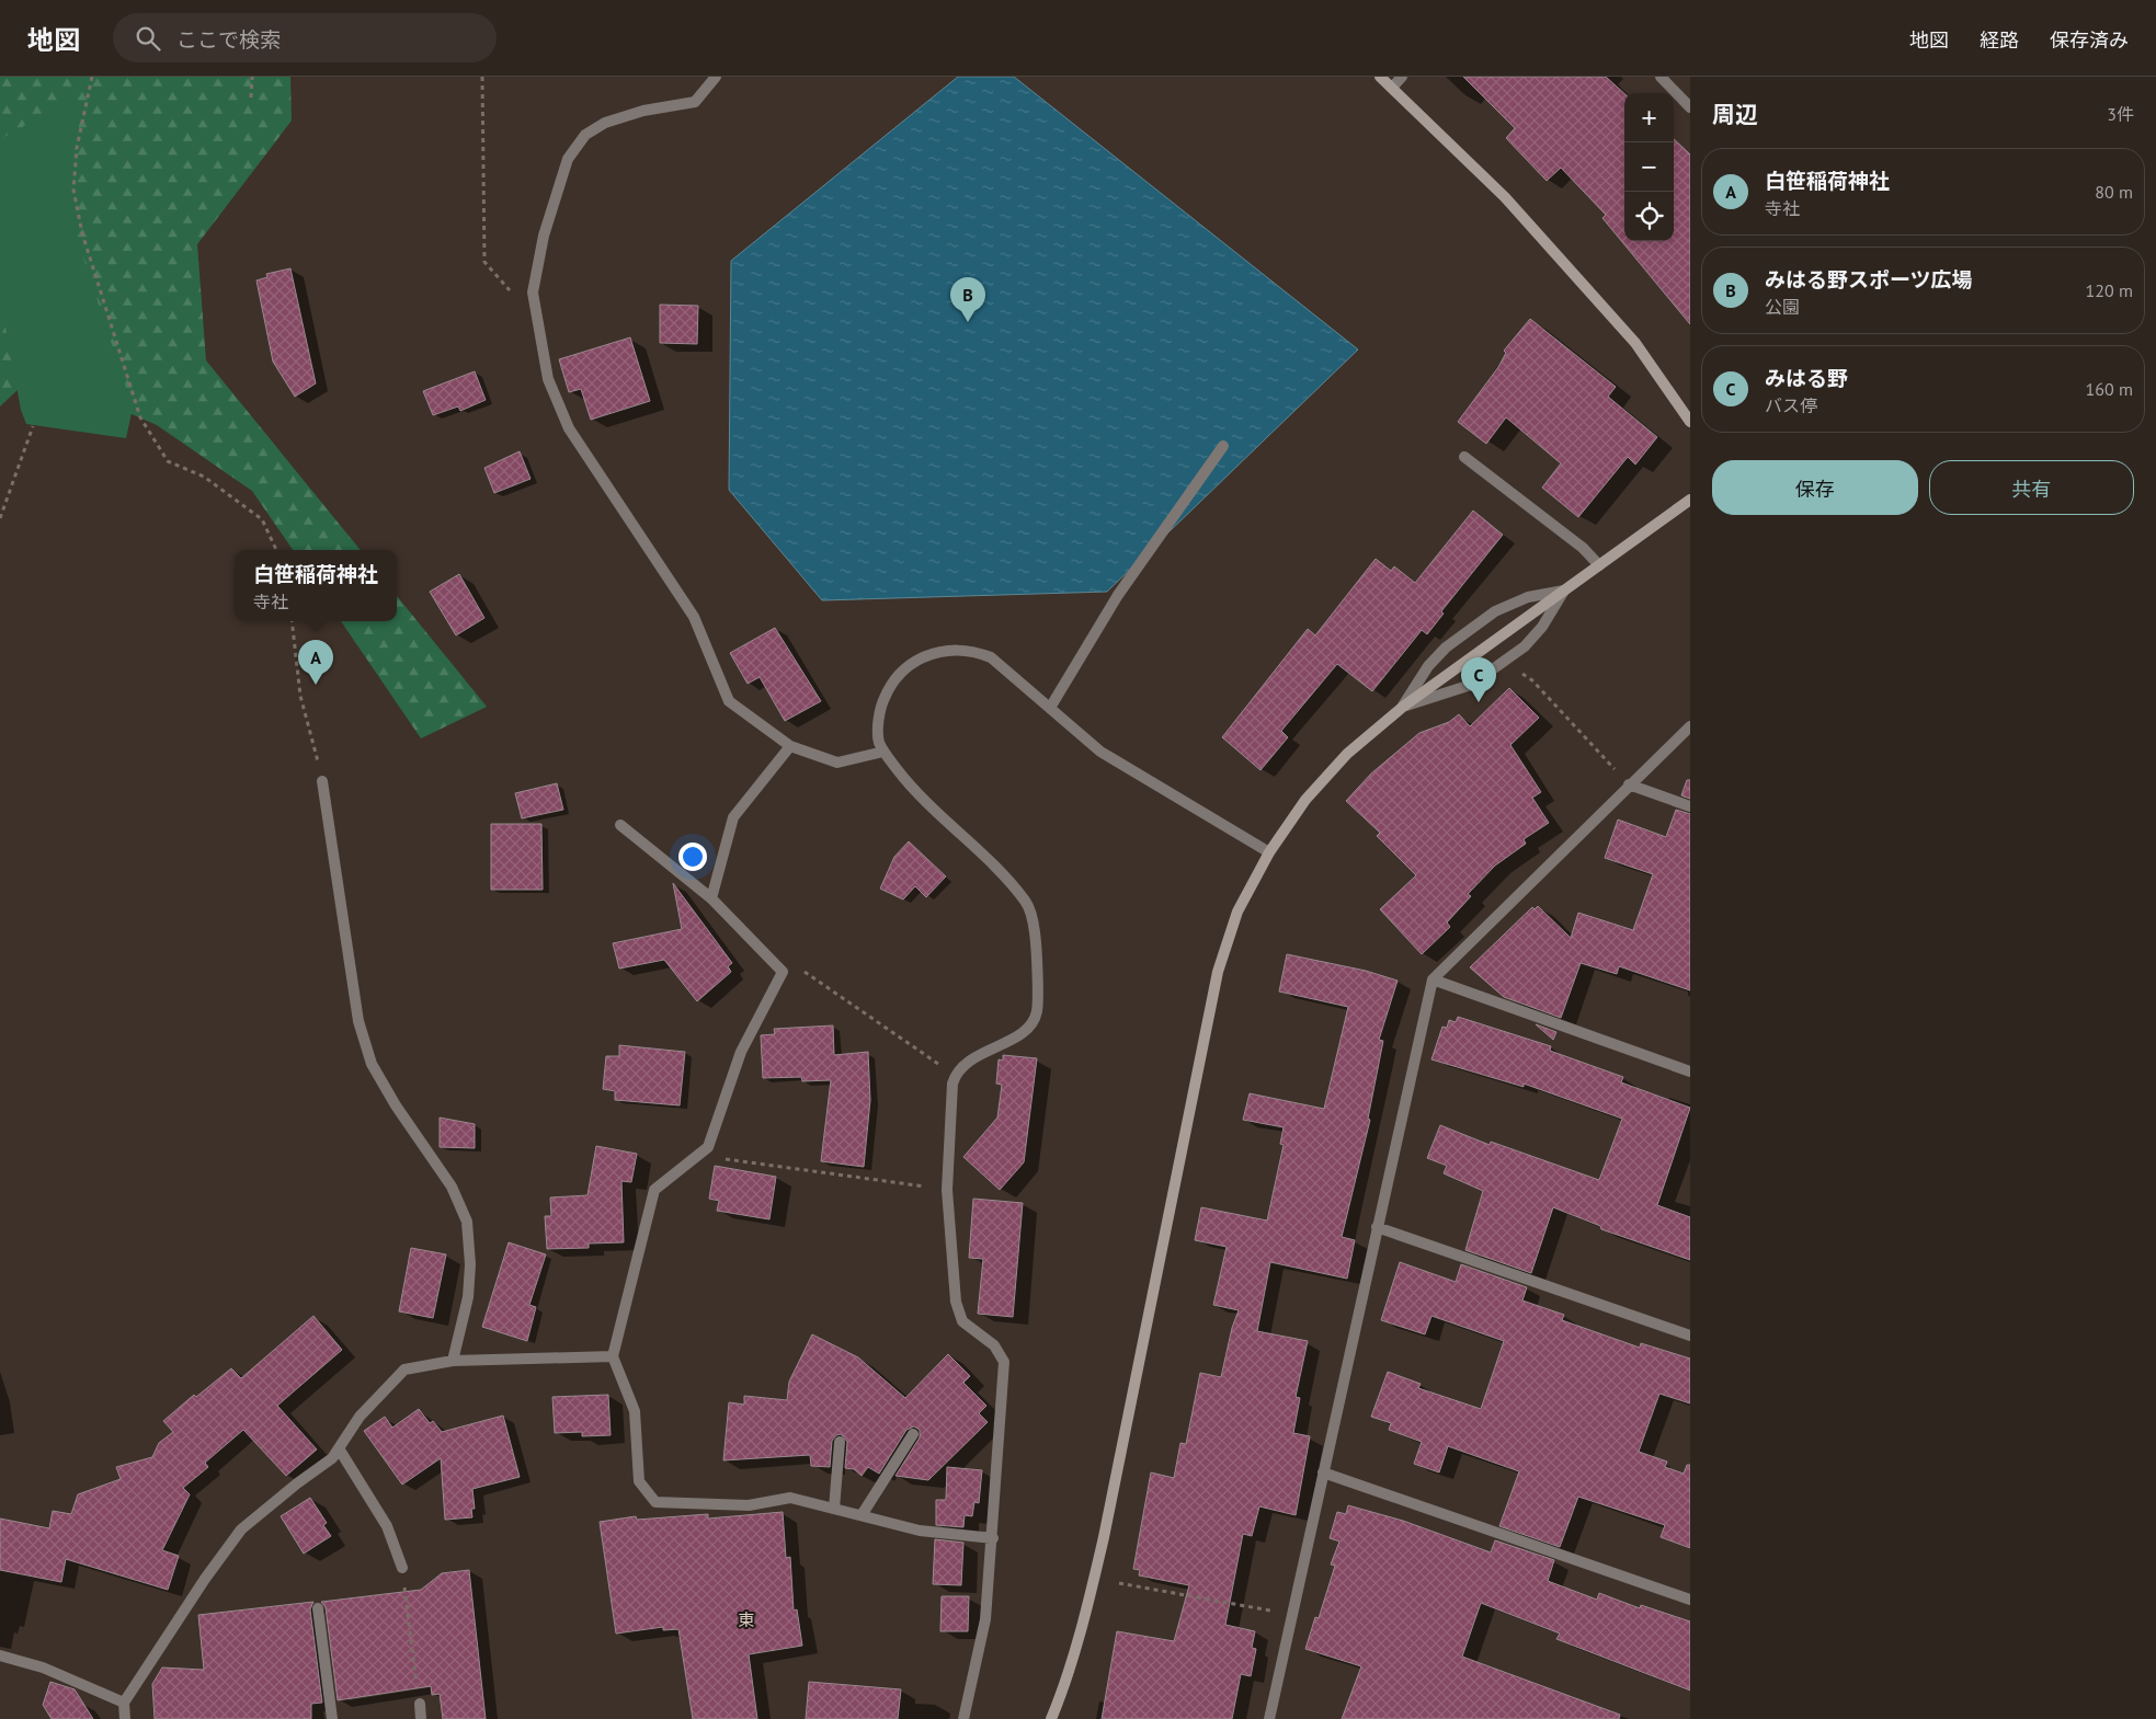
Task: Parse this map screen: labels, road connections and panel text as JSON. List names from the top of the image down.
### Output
{
  "districts": ["東"],
  "page": {
    "header": "地図",
    "search": "ここで検索",
    "nav": ["地図", "経路", "保存済み"],
    "heading": ["周辺", "3件"],
    "map_buttons": ["+", "−"],
    "list": [
      {
        "mark": "A",
        "name": "白笹稲荷神社",
        "note": "寺社",
        "value": "80 m"
      },
      {
        "mark": "B",
        "name": "みはる野スポーツ広場",
        "note": "公園",
        "value": "120 m"
      },
      {
        "mark": "C",
        "name": "みはる野",
        "note": "バス停",
        "value": "160 m"
      }
    ],
    "pins": ["B", "A", "C"],
    "buttons": ["保存", "共有"],
    "popup": ["白笹稲荷神社", "寺社"]
  }
}
